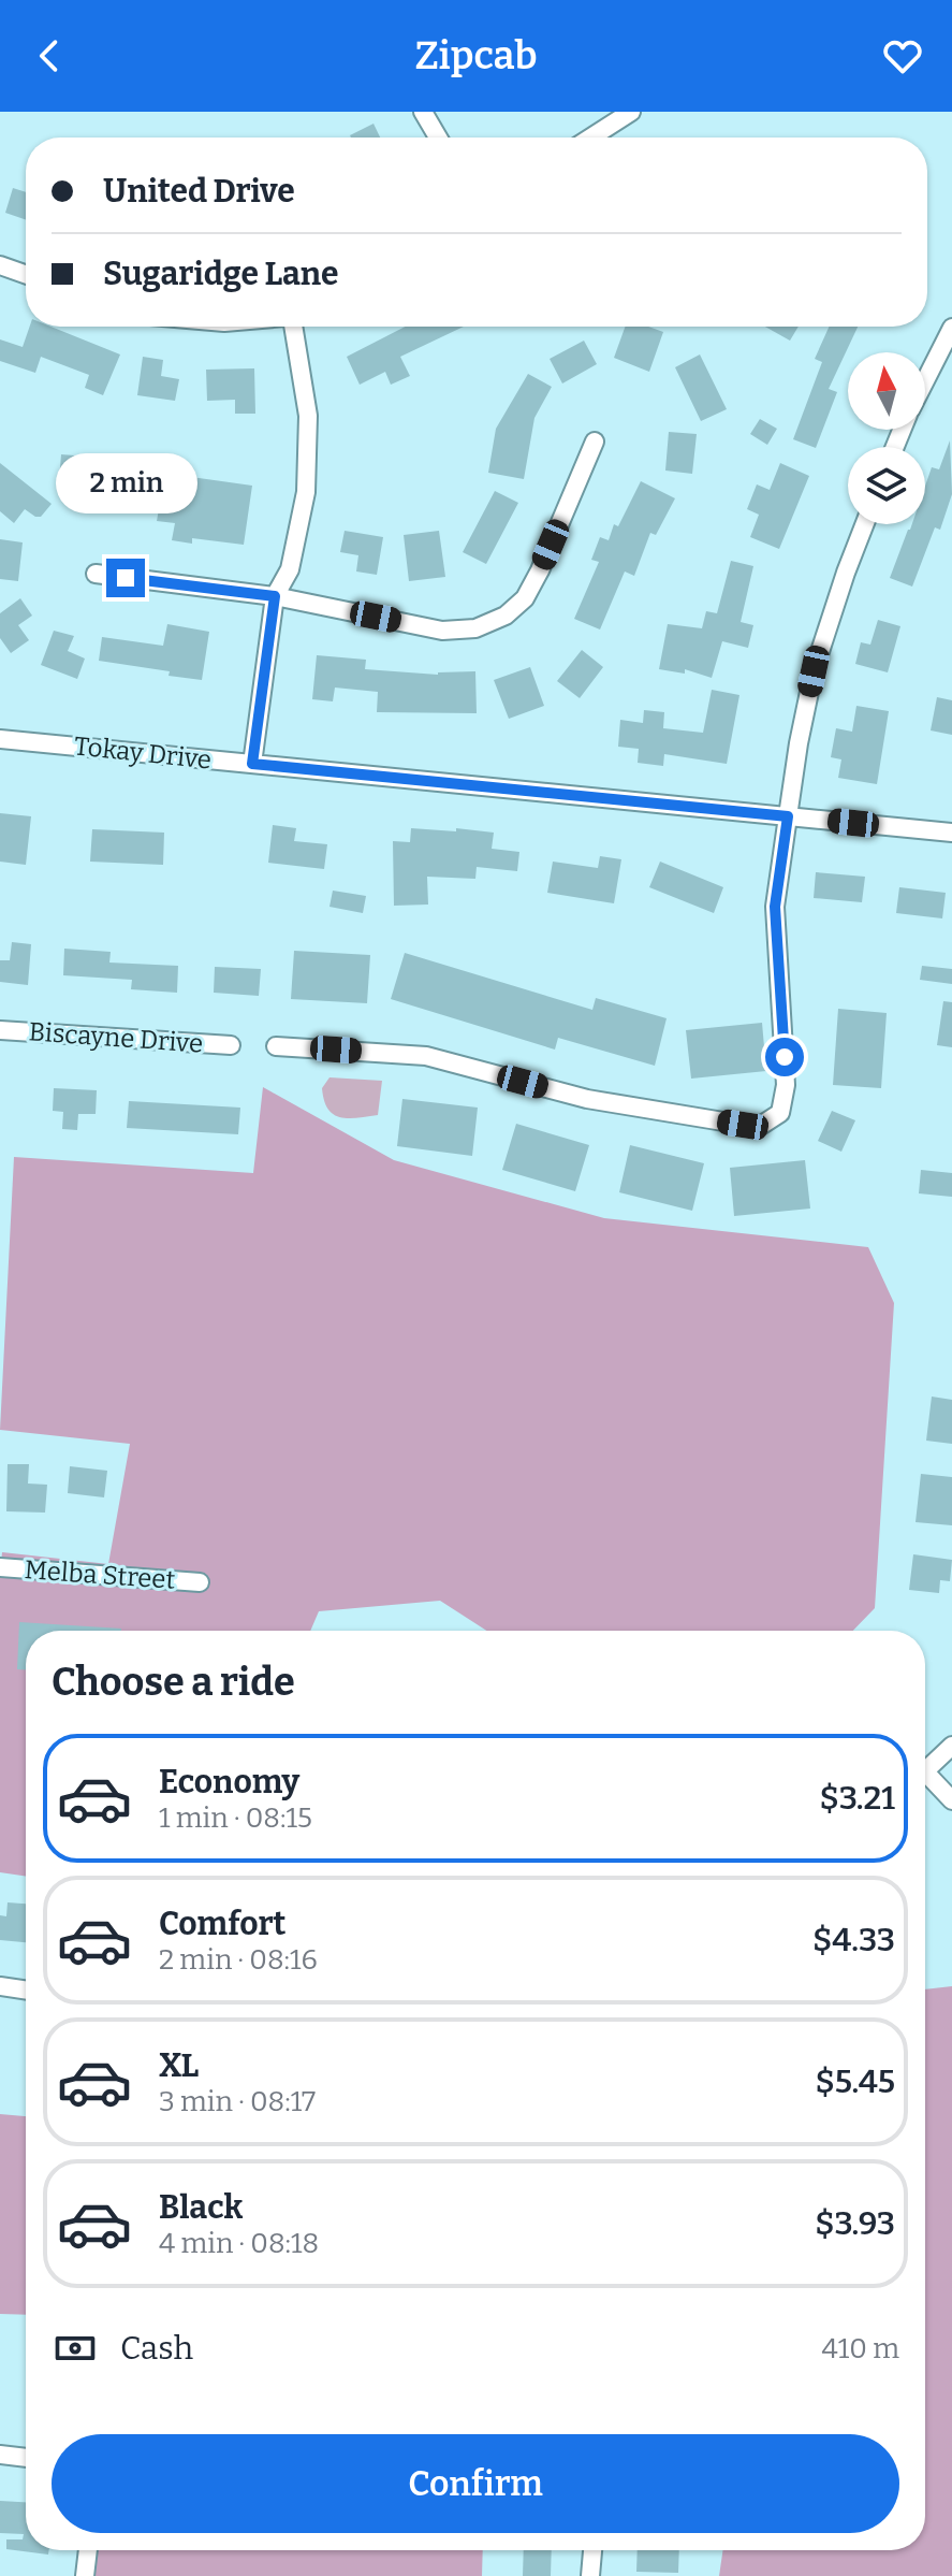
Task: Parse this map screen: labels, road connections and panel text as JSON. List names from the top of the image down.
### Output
{
  "streets": {
    "street": ["Tokay Drive", "Biscayne Drive", "Melba Street"]
  },
  "north": "top",
  "page": {
    "header": "Zipcab",
    "banner": ["United Drive", "Sugaridge Lane"],
    "bubble": "2 min",
    "heading": "Choose a ride",
    "list": [
      {
        "name": "Economy",
        "note": "1 min · 08:15",
        "value": "$3.21"
      },
      {
        "name": "Comfort",
        "note": "2 min · 08:16",
        "value": "$4.33"
      },
      {
        "name": "XL",
        "note": "3 min · 08:17",
        "value": "$5.45"
      },
      {
        "name": "Black",
        "note": "4 min · 08:18",
        "value": "$3.93"
      }
    ],
    "pay": ["Cash", "410 m"],
    "buttons": "Confirm"
  }
}
